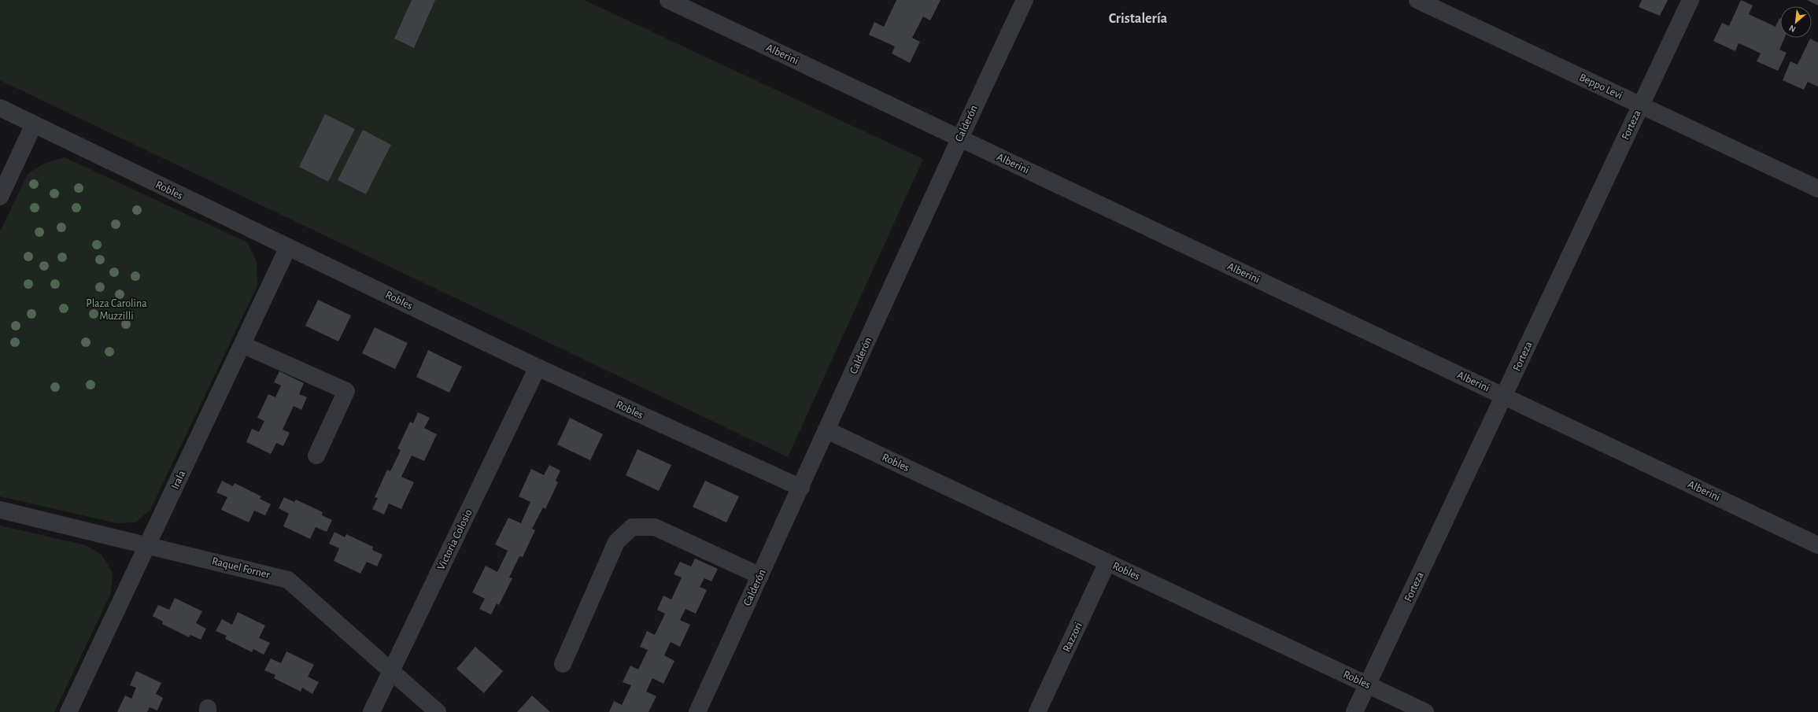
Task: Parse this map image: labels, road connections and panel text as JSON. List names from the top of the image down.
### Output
{
  "streets": {
    "street": [
      "Alberini",
      "Beppo Levi",
      "Calderón",
      "Forteza",
      "Robles",
      "Irala",
      "Victoria Colosio",
      "Raquel Forner",
      "Razzori"
    ]
  },
  "crossings": [
    ["Alberini", "Calderón"],
    ["Alberini", "Forteza"],
    ["Beppo Levi", "Forteza"],
    ["Calderón", "Robles"],
    ["Forteza", "Robles"],
    ["Robles", "Irala"],
    ["Robles", "Victoria Colosio"],
    ["Robles", "Razzori"],
    ["Irala", "Raquel Forner"],
    ["Victoria Colosio", "Raquel Forner"]
  ],
  "districts": ["Cristalería"],
  "parks": ["Plaza Carolina Muzzilli"],
  "north": "bottom left"
}
